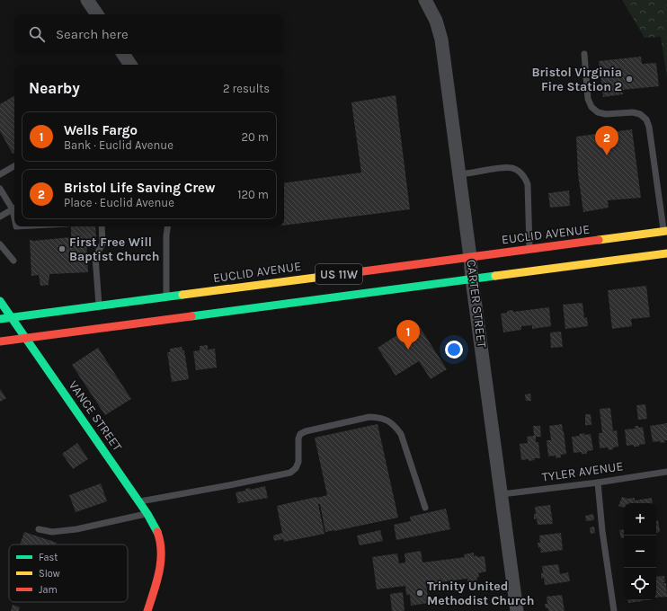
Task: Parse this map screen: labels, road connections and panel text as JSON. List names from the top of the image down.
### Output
{
  "streets": {
    "main road": ["EUCLID AVENUE", "US 11W", "VANCE STREET"],
    "street": ["CARTER STREET"],
    "lane": ["TYLER AVENUE"]
  },
  "crossings": [
    ["EUCLID AVENUE", "CARTER STREET"],
    ["EUCLID AVENUE", "VANCE STREET"],
    ["US 11W", "CARTER STREET"],
    ["US 11W", "VANCE STREET"],
    ["CARTER STREET", "TYLER AVENUE"]
  ],
  "places": ["Bristol Virginia Fire Station 2", "First Free Will Baptist Church", "Trinity United Methodist Church"],
  "legend": ["Fast", "Slow", "Jam"],
  "page": {
    "search": "Search here",
    "heading": ["Nearby", "2 results"],
    "list": [
      {
        "mark": "1",
        "name": "Wells Fargo",
        "note": "Bank · Euclid Avenue",
        "value": "20 m"
      },
      {
        "mark": "2",
        "name": "Bristol Life Saving Crew",
        "note": "Place · Euclid Avenue",
        "value": "120 m"
      }
    ],
    "pins": ["2", "1"],
    "map_buttons": ["+", "−"]
  }
}
